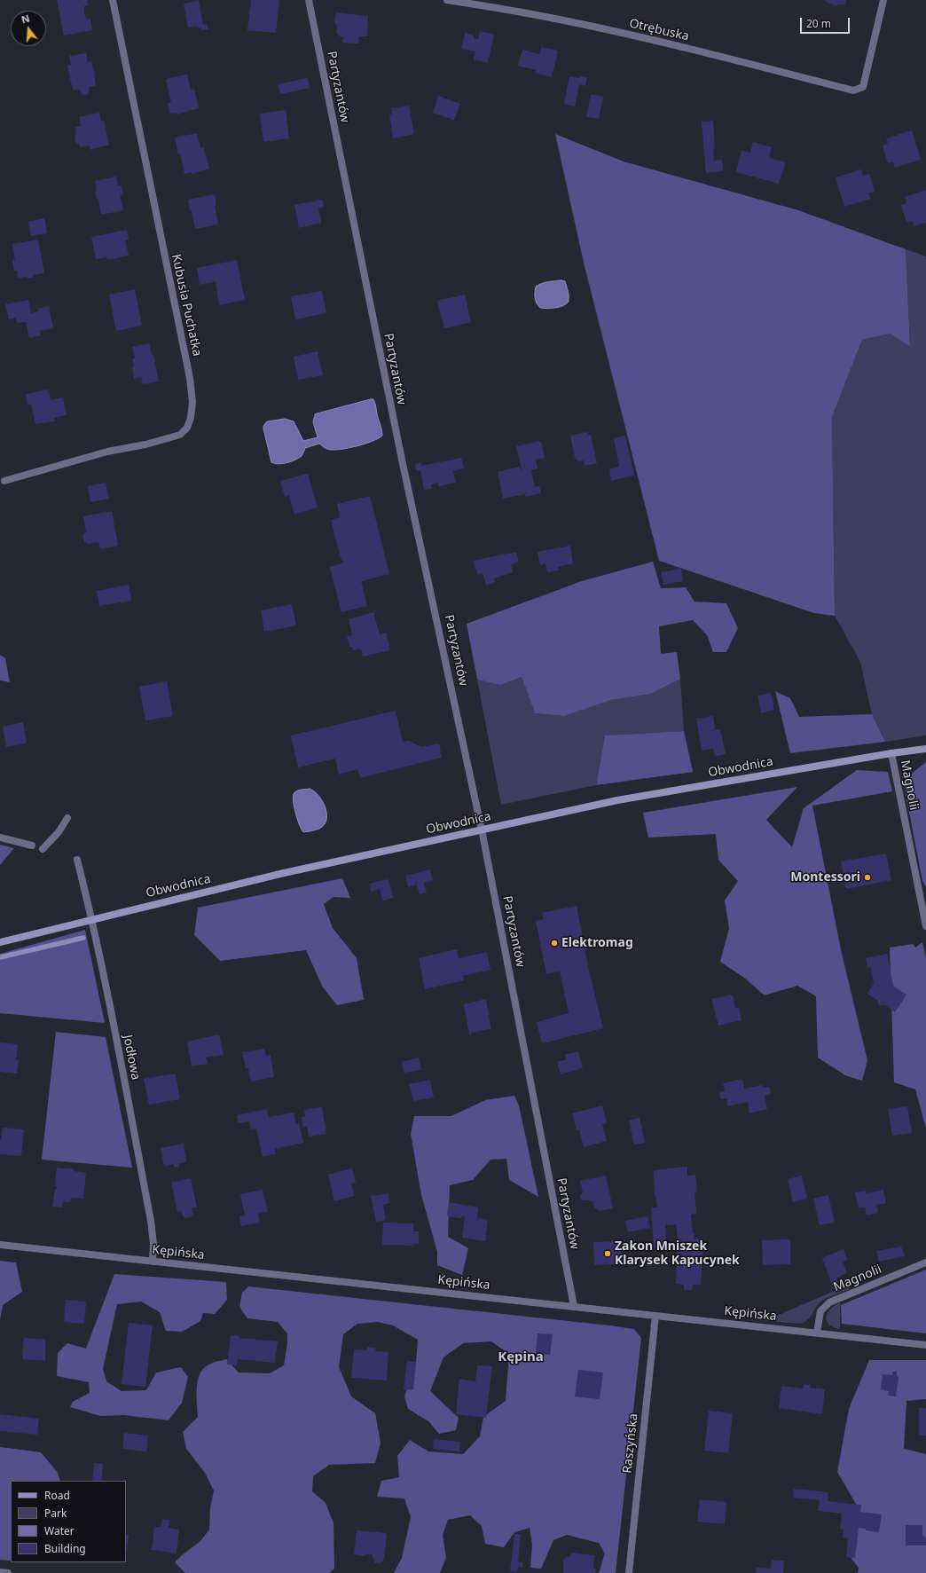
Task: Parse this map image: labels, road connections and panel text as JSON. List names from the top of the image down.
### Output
{
  "streets": {
    "main road": ["Obwodnica"],
    "street": [
      "Otrębuska",
      "Partyzantów",
      "Kubusia Puchatka",
      "Magnolii",
      "Jodłowa",
      "Kępińska",
      "Raszyńska"
    ]
  },
  "crossings": [
    ["Partyzantów", "Obwodnica"],
    ["Partyzantów", "Kępińska"],
    ["Obwodnica", "Magnolii"],
    ["Obwodnica", "Jodłowa"],
    ["Magnolii", "Kępińska"],
    ["Jodłowa", "Kępińska"],
    ["Kępińska", "Raszyńska"]
  ],
  "districts": ["Kępina"],
  "places": ["Montessori", "Elektromag", "Zakon Mniszek Klarysek Kapucynek"],
  "legend": [
    "Road",
    "Park",
    "Water",
    "Building"
  ],
  "scale_bar": "20 m",
  "north": "top"
}
